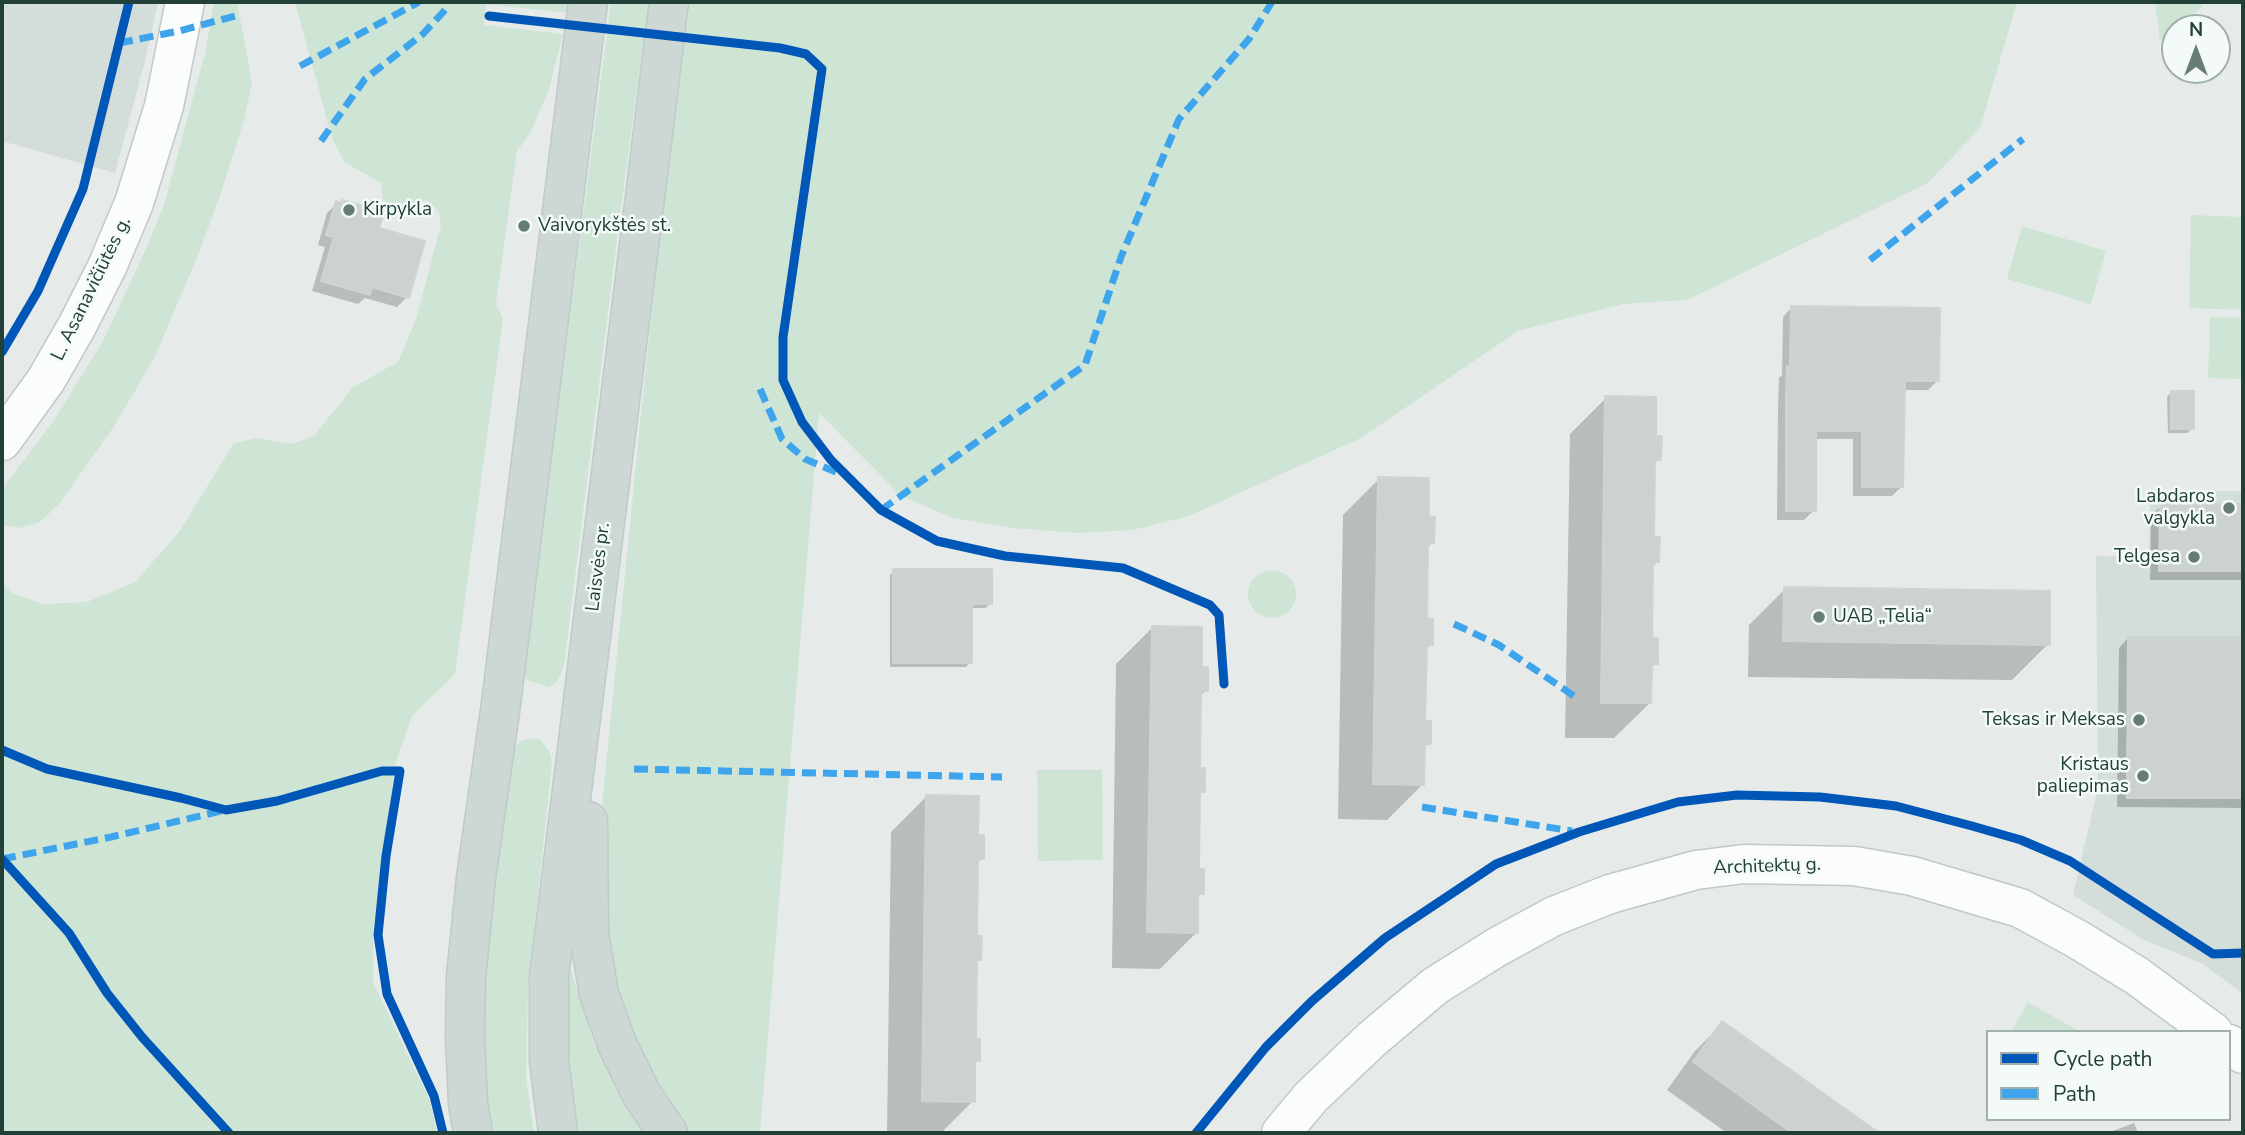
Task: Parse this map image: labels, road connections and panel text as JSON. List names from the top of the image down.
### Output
{
  "streets": {
    "main road": ["Laisvės pr."],
    "street": ["L. Asanavičiūtės g.", "Architektų g."]
  },
  "places": [
    "Kirpykla",
    "Vaivorykštės st.",
    "Labdaros valgykla",
    "Telgesa",
    "UAB „Telia“",
    "Teksas ir Meksas",
    "Kristaus paliepimas"
  ],
  "legend": ["Cycle path", "Path"],
  "north": "top"
}
